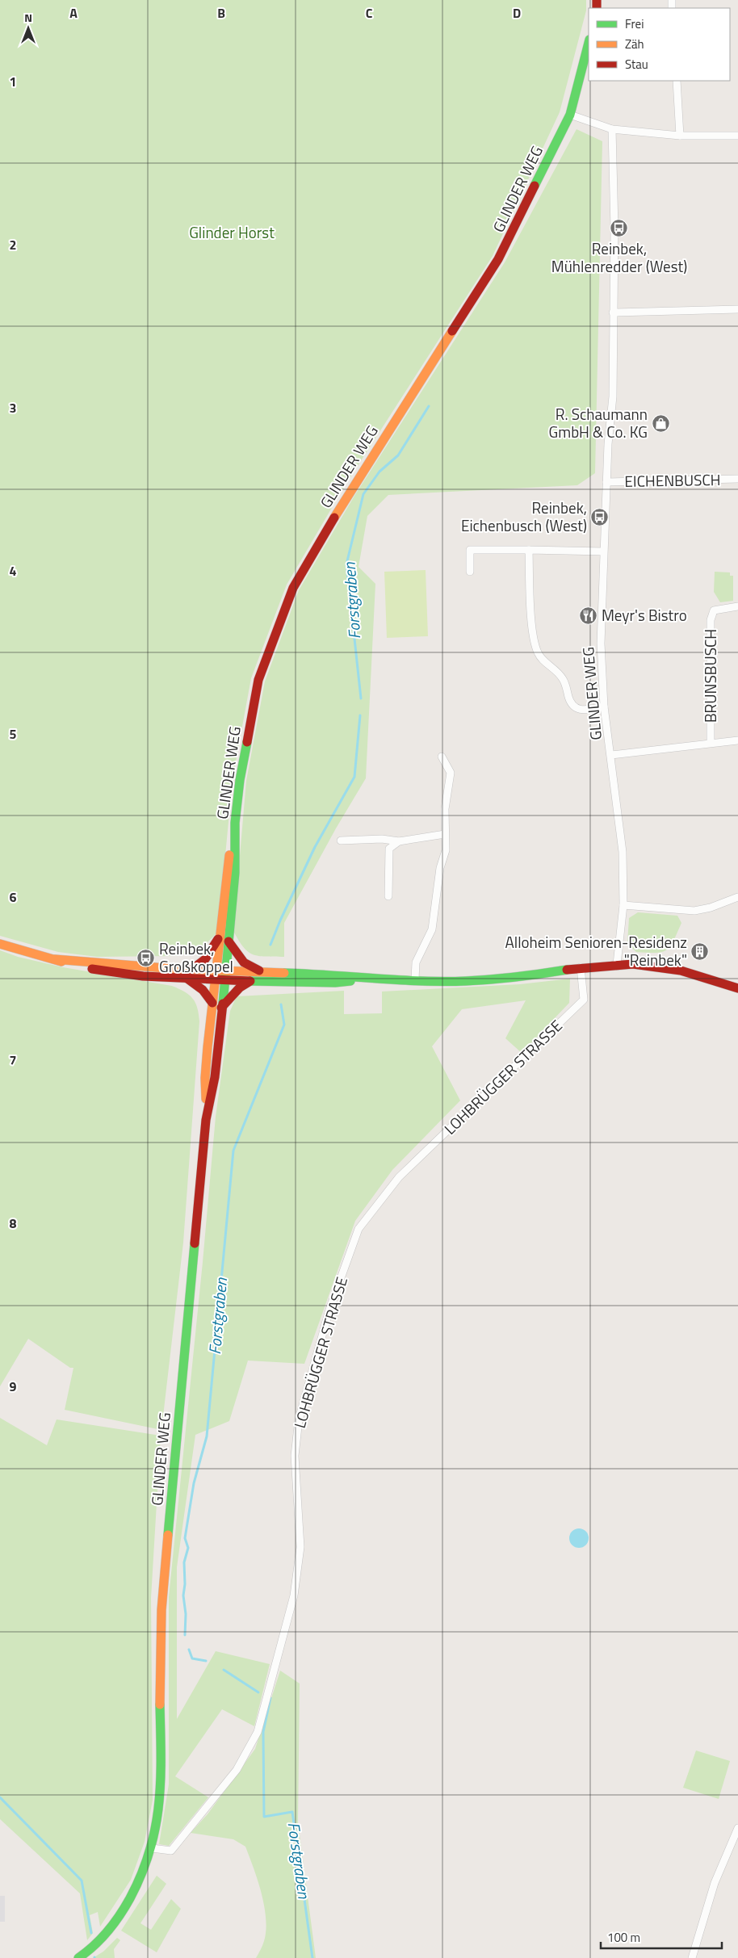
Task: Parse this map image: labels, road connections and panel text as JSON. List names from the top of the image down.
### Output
{
  "streets": {
    "main road": ["GLINDER WEG"],
    "street": ["EICHENBUSCH", "BRUNSBUSCH", "LOHBRÜGGER STRASSE"]
  },
  "crossings": [
    ["GLINDER WEG", "EICHENBUSCH"],
    ["GLINDER WEG", "LOHBRÜGGER STRASSE"]
  ],
  "water": ["Forstgraben"],
  "parks": ["Glinder Horst"],
  "places": {
    "bus stop": ["Reinbek, Mühlenredder (West)", "Reinbek, Eichenbusch (West)", "Reinbek, Großkoppel"],
    "shop": ["R. Schaumann GmbH & Co. KG"],
    "restaurant": ["Meyr's Bistro"],
    "building": ["Alloheim Senioren-Residenz \"Reinbek\""]
  },
  "legend": ["Frei", "Zäh", "Stau"],
  "scale_bar": "100 m",
  "north": "top",
  "grid": {
    "columns": [
      "A",
      "B",
      "C",
      "D"
    ],
    "rows": [
      "1",
      "2",
      "3",
      "4",
      "5",
      "6",
      "7",
      "8",
      "9"
    ]
  }
}
